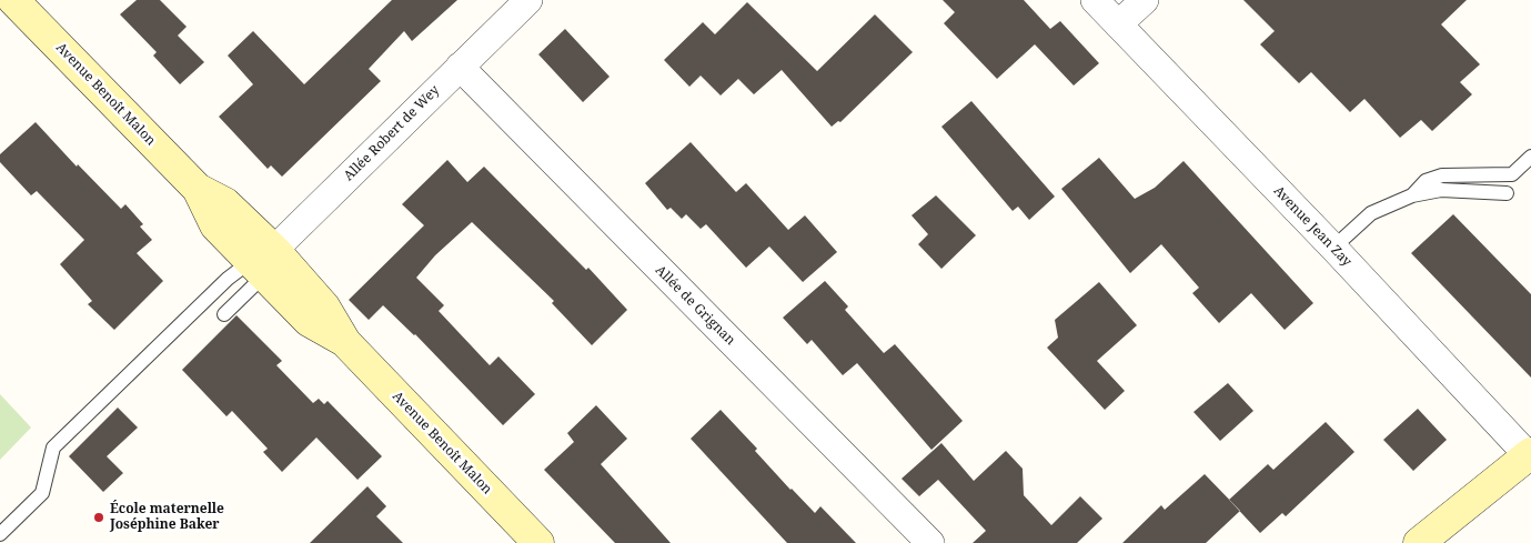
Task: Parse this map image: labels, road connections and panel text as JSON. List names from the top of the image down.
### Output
{
  "streets": {
    "main road": ["Avenue Benoît Malon"],
    "street": ["Allée Robert de Wey", "Avenue Jean Zay", "Allée de Grignan"]
  },
  "crossings": [
    ["Avenue Benoît Malon", "Allée Robert de Wey"],
    ["Allée Robert de Wey", "Allée de Grignan"]
  ],
  "places": ["École maternelle Joséphine Baker"]
}
